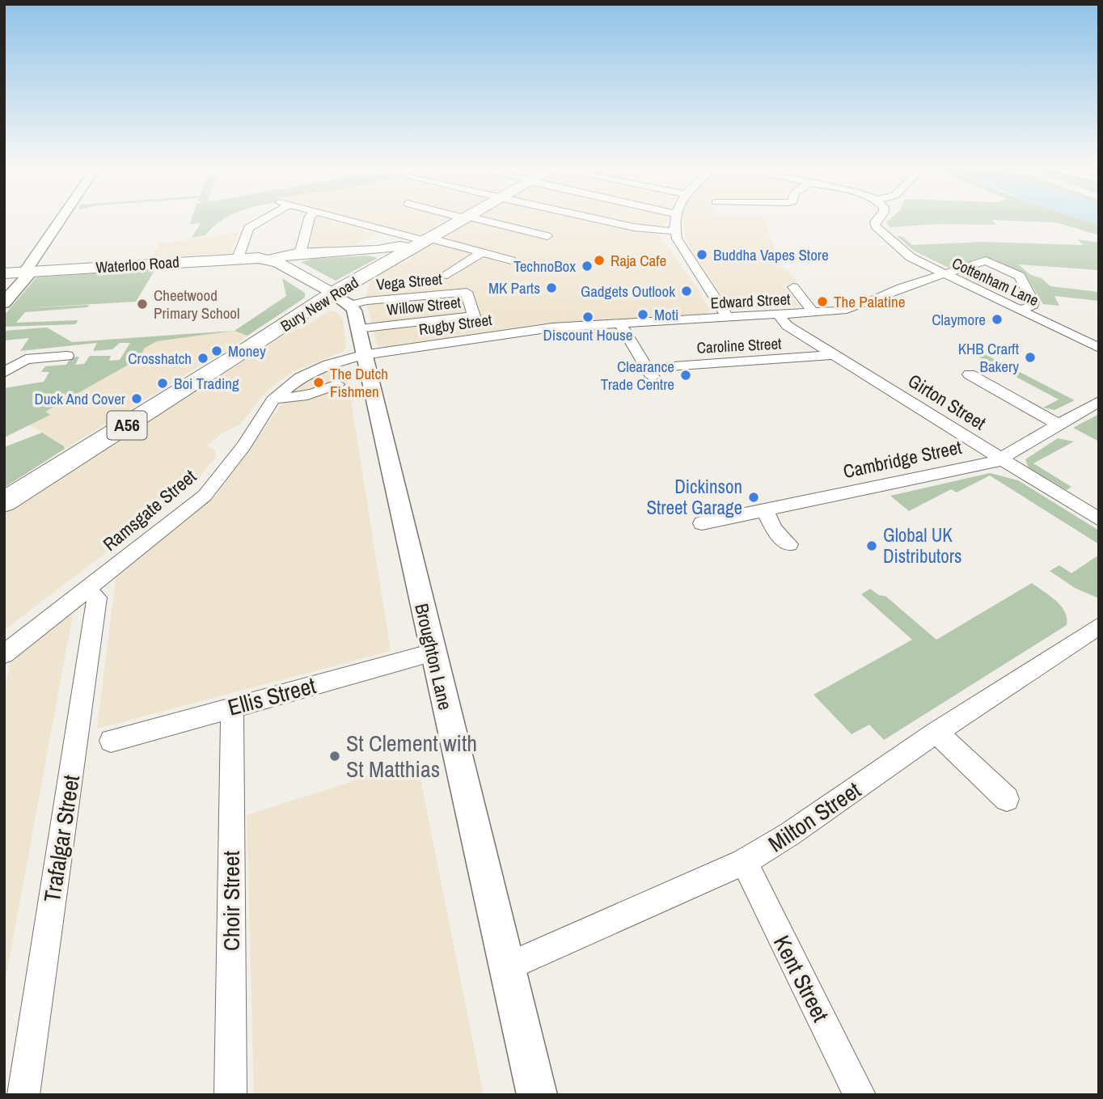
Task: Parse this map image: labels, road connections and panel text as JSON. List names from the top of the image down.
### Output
{
  "streets": {
    "highway": ["Bury New Road", "A56"],
    "main road": ["Waterloo Road"],
    "street": [
      "Vega Street",
      "Cottenham Lane",
      "Edward Street",
      "Willow Street",
      "Rugby Street",
      "Caroline Street",
      "Girton Street",
      "Cambridge Street",
      "Ramsgate Street",
      "Broughton Lane",
      "Ellis Street",
      "Milton Street",
      "Trafalgar Street",
      "Choir Street",
      "Kent Street"
    ]
  },
  "crossings": [
    ["Waterloo Road", "Bury New Road"],
    ["Vega Street", "Willow Street"],
    ["Vega Street", "Broughton Lane"],
    ["Cottenham Lane", "Edward Street"],
    ["Edward Street", "Rugby Street"],
    ["Edward Street", "Caroline Street"],
    ["Edward Street", "Girton Street"],
    ["Willow Street", "Rugby Street"],
    ["Willow Street", "Ramsgate Street"],
    ["Willow Street", "Broughton Lane"],
    ["Rugby Street", "Ramsgate Street"],
    ["Rugby Street", "Broughton Lane"],
    ["Caroline Street", "Girton Street"],
    ["Girton Street", "Cambridge Street"],
    ["Ramsgate Street", "Broughton Lane"],
    ["Ramsgate Street", "Trafalgar Street"],
    ["Broughton Lane", "Ellis Street"],
    ["Broughton Lane", "Milton Street"],
    ["Ellis Street", "Choir Street"],
    ["Milton Street", "Kent Street"]
  ],
  "places": [
    "Buddha Vapes Store",
    "Raja Cafe",
    "TechnoBox",
    "MK Parts",
    "Gadgets Outlook",
    "The Palatine",
    "Cheetwood Primary School",
    "Moti",
    "Discount House",
    "Claymore",
    "Money",
    "KHB Crarft Bakery",
    "Crosshatch",
    "Clearance Trade Centre",
    "The Dutch Fishmen",
    "Boi Trading",
    "Duck And Cover",
    "Dickinson Street Garage",
    "Global UK Distributors",
    "St Clement with St Matthias"
  ]
}
